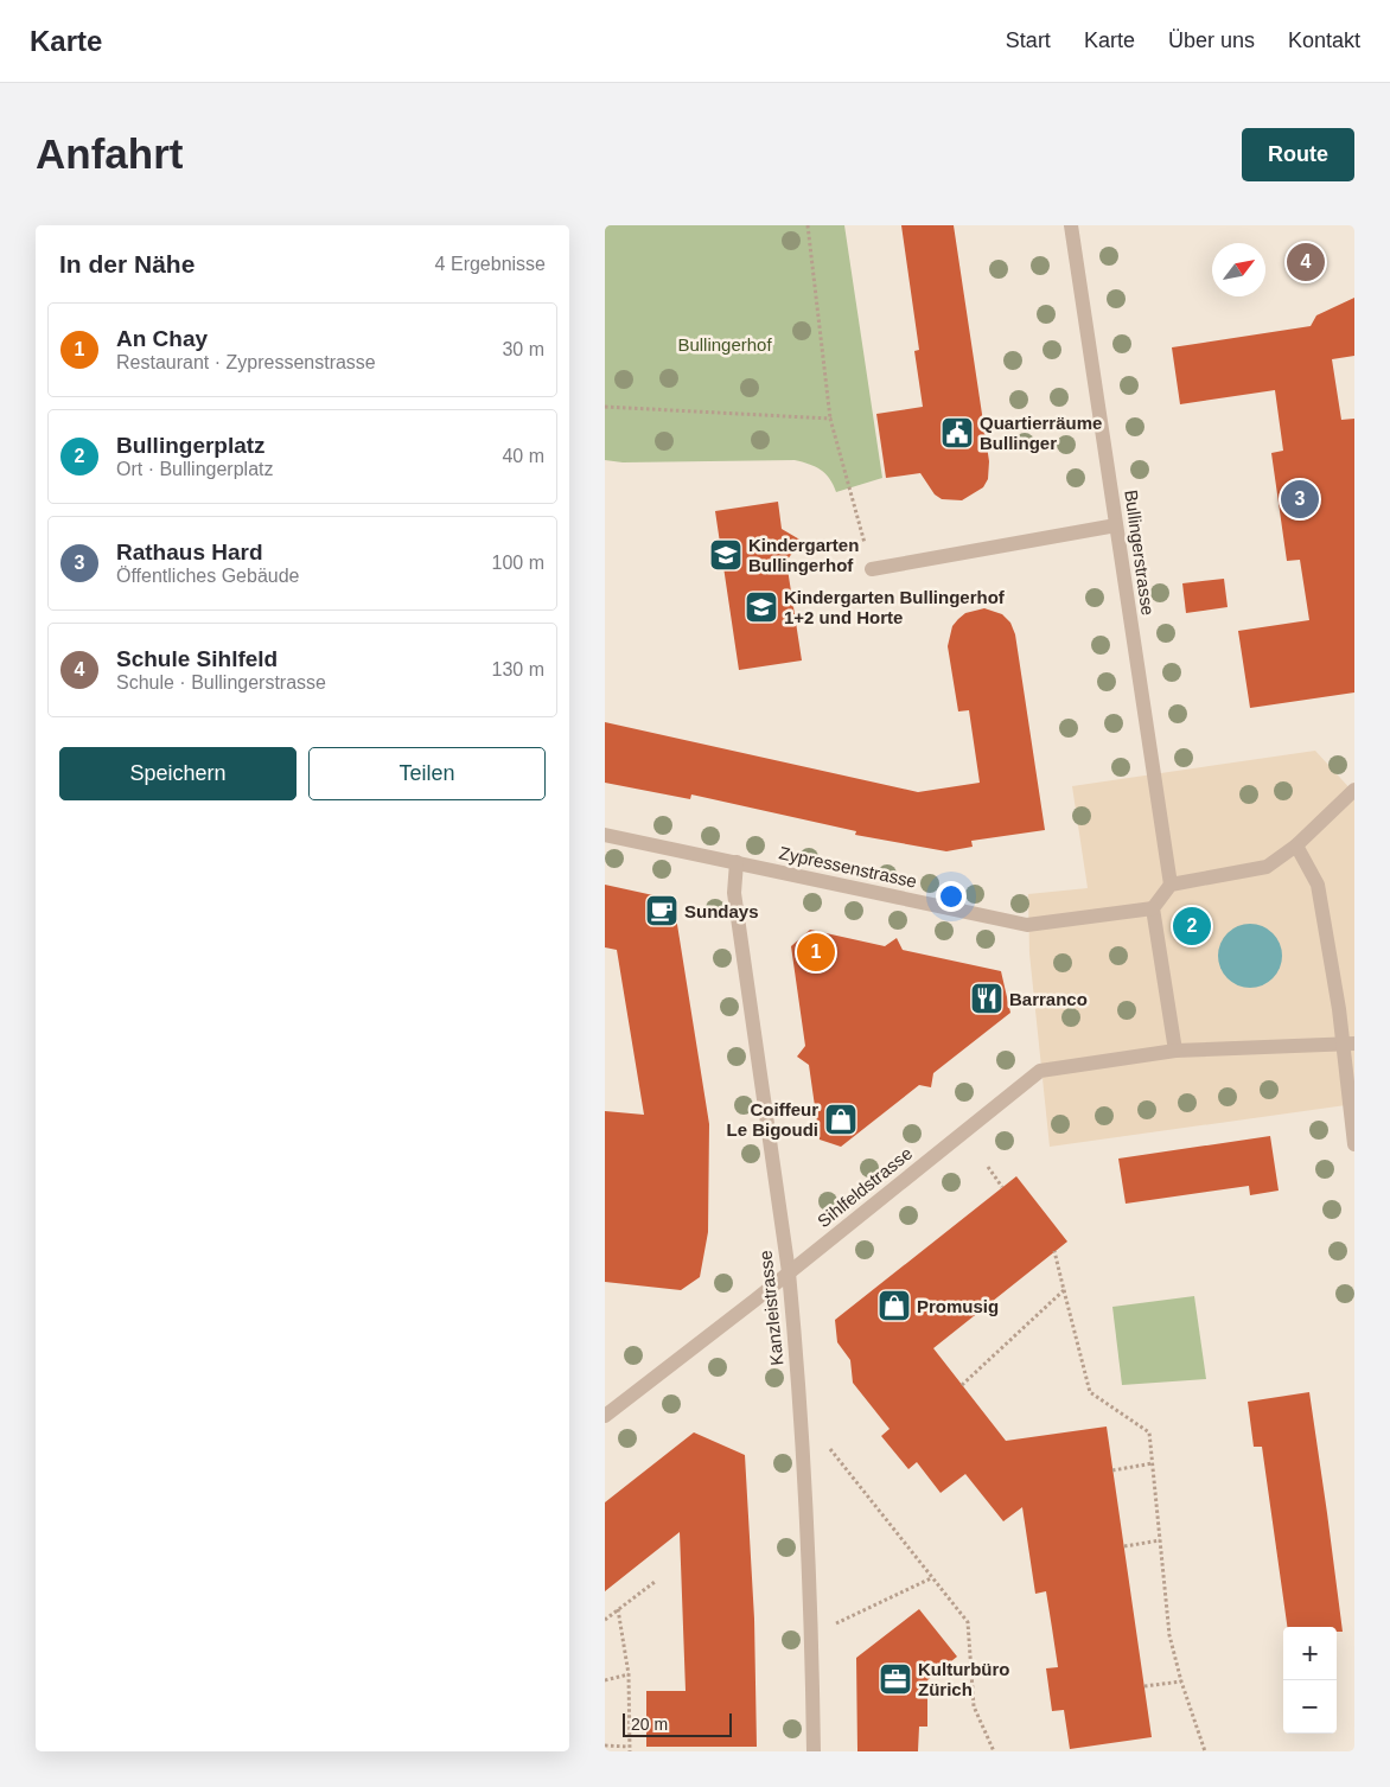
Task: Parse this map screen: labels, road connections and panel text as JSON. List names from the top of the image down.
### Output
{
  "streets": {
    "street": [
      "Bullingerstrasse",
      "Zypressenstrasse",
      "Sihlfeldstrasse",
      "Kanzleistrasse"
    ]
  },
  "crossings": [
    ["Zypressenstrasse", "Kanzleistrasse"],
    ["Sihlfeldstrasse", "Kanzleistrasse"]
  ],
  "parks": ["Bullingerhof"],
  "places": {
    "public building": ["Quartierräume Bullinger"],
    "school or university": ["Kindergarten Bullingerhof", "Kindergarten Bullingerhof 1+2 und Horte"],
    "cafe": ["Sundays"],
    "restaurant": ["Barranco"],
    "shop": ["Coiffeur Le Bigoudi", "Promusig"],
    "office": ["Kulturbüro Zürich"]
  },
  "scale_bar": "20 m",
  "north": "top right",
  "page": {
    "header": "Karte",
    "nav": [
      "Start",
      "Karte",
      "Über uns",
      "Kontakt"
    ],
    "buttons": [
      "Route",
      ["Speichern", "Teilen"]
    ],
    "title": "Anfahrt",
    "heading": ["In der Nähe", "4 Ergebnisse"],
    "pins": [
      "4",
      "3",
      "2",
      "1"
    ],
    "list": [
      {
        "mark": "1",
        "name": "An Chay",
        "note": "Restaurant · Zypressenstrasse",
        "value": "30 m"
      },
      {
        "mark": "2",
        "name": "Bullingerplatz",
        "note": "Ort · Bullingerplatz",
        "value": "40 m"
      },
      {
        "mark": "3",
        "name": "Rathaus Hard",
        "note": "Öffentliches Gebäude",
        "value": "100 m"
      },
      {
        "mark": "4",
        "name": "Schule Sihlfeld",
        "note": "Schule · Bullingerstrasse",
        "value": "130 m"
      }
    ],
    "map_buttons": ["+", "−"],
    "scale": "20 m"
  }
}
